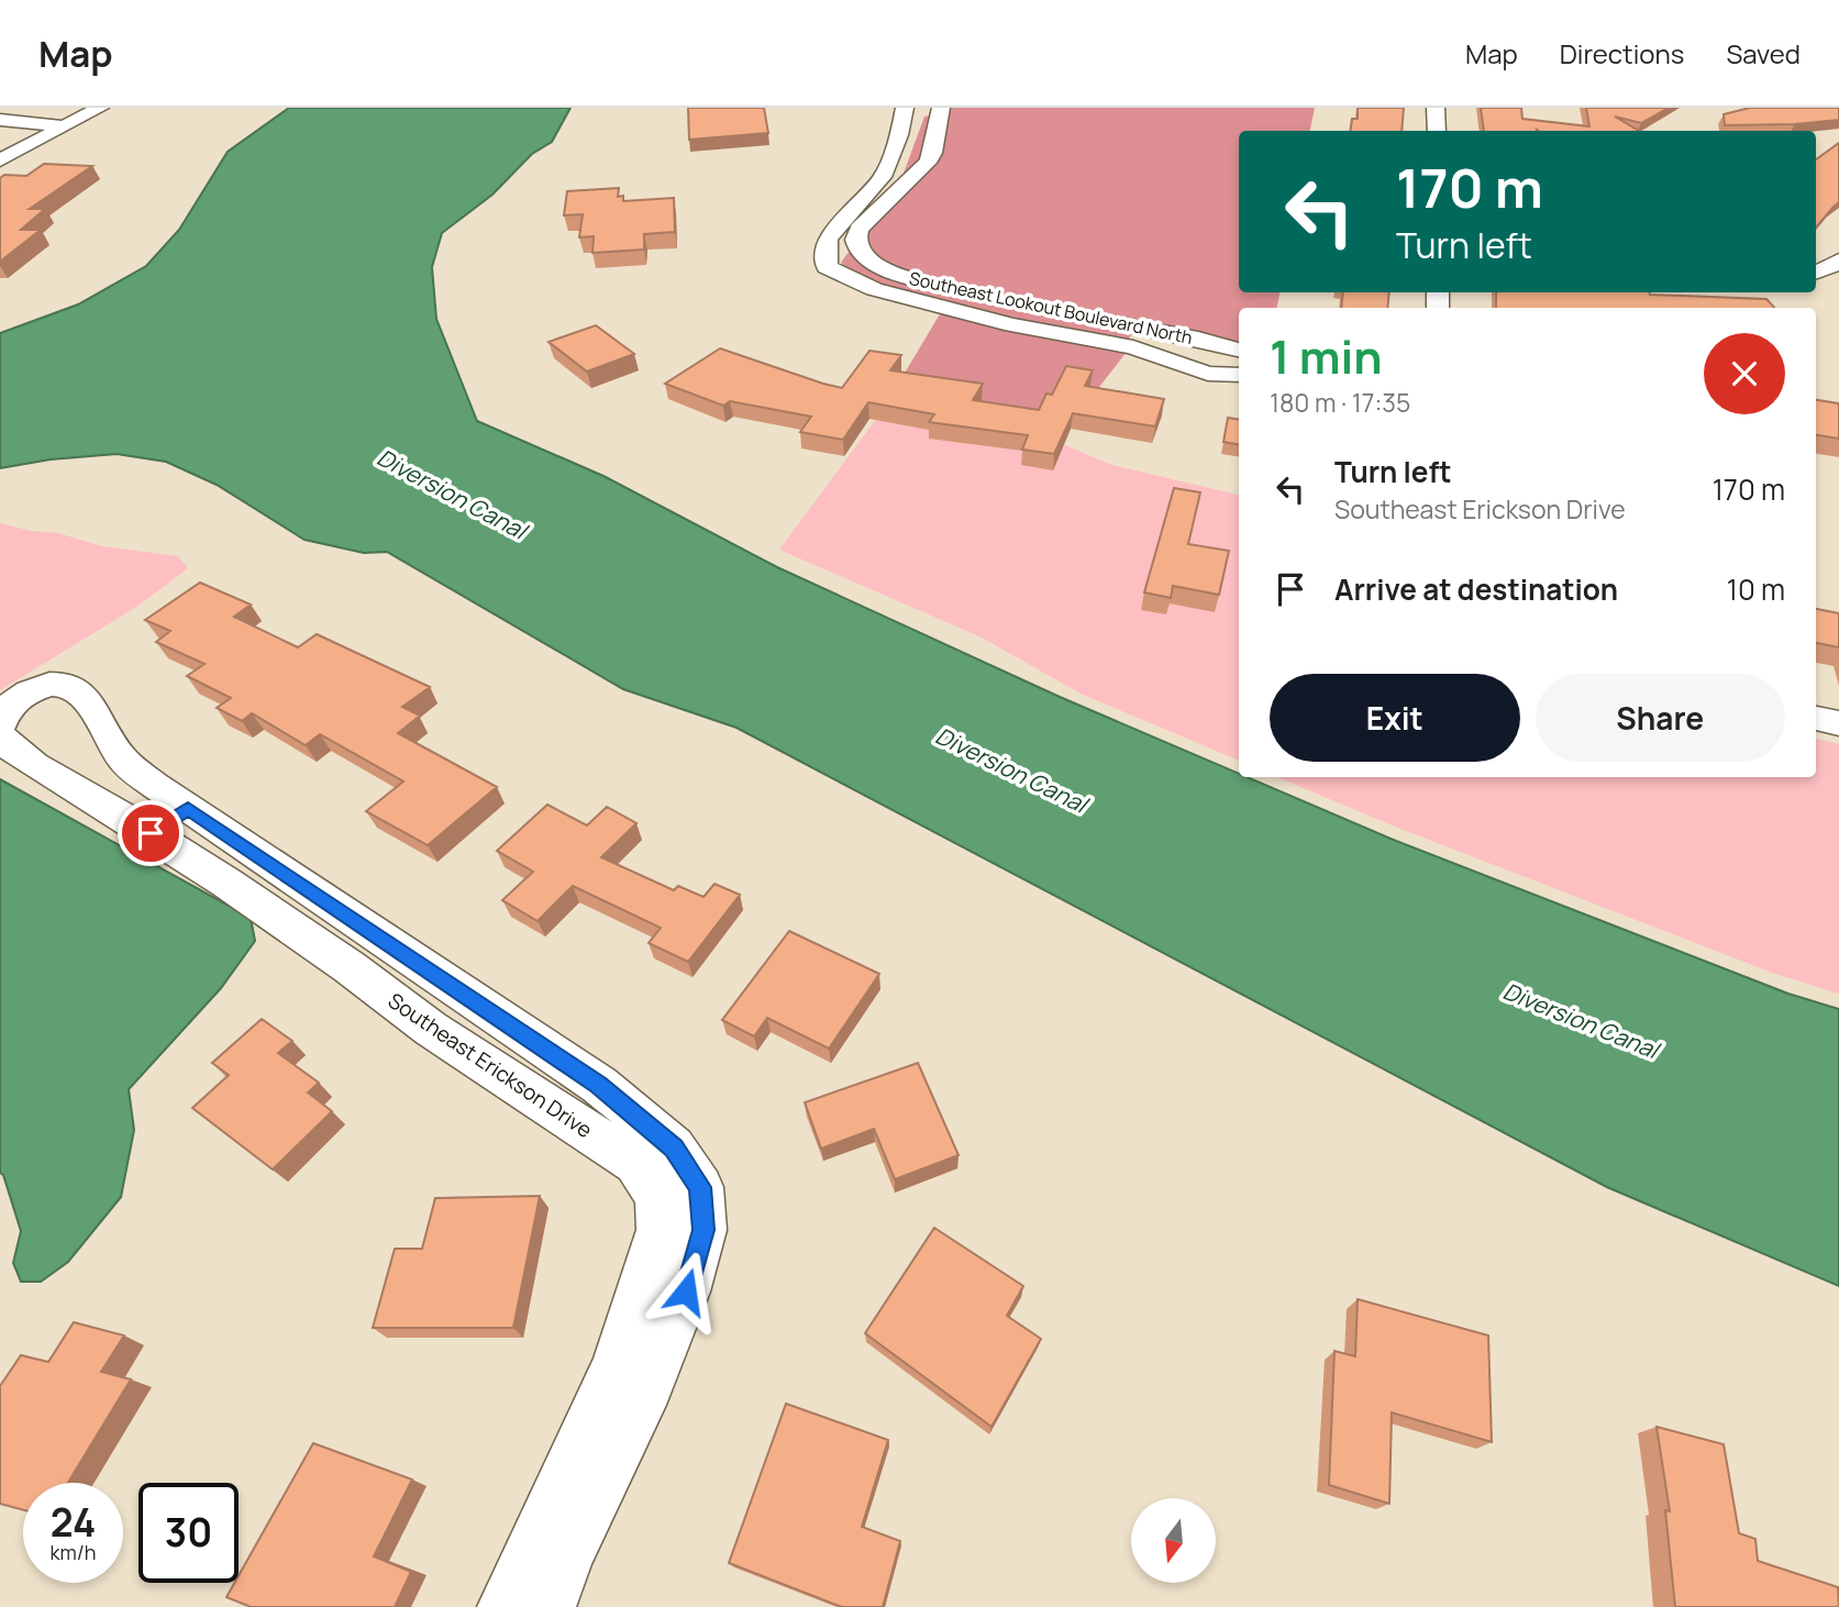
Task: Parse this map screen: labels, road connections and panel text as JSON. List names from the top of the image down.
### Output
{
  "streets": {
    "street": ["Southeast Lookout Boulevard North", "Southeast Erickson Drive"]
  },
  "water": ["Diversion Canal"],
  "north": "bottom",
  "page": {
    "header": "Map",
    "nav": ["Map", "Directions", "Saved"],
    "turn": ["170 m", "Turn left"],
    "heading": ["1 min", "180 m · 17:35"],
    "list": [
      {
        "name": "Turn left",
        "note": "Southeast Erickson Drive",
        "value": "170 m"
      },
      {
        "name": "Arrive at destination",
        "value": "10 m"
      }
    ],
    "buttons": ["Exit", "Share"],
    "speed": "24 km/h",
    "limit": "30"
  }
}
